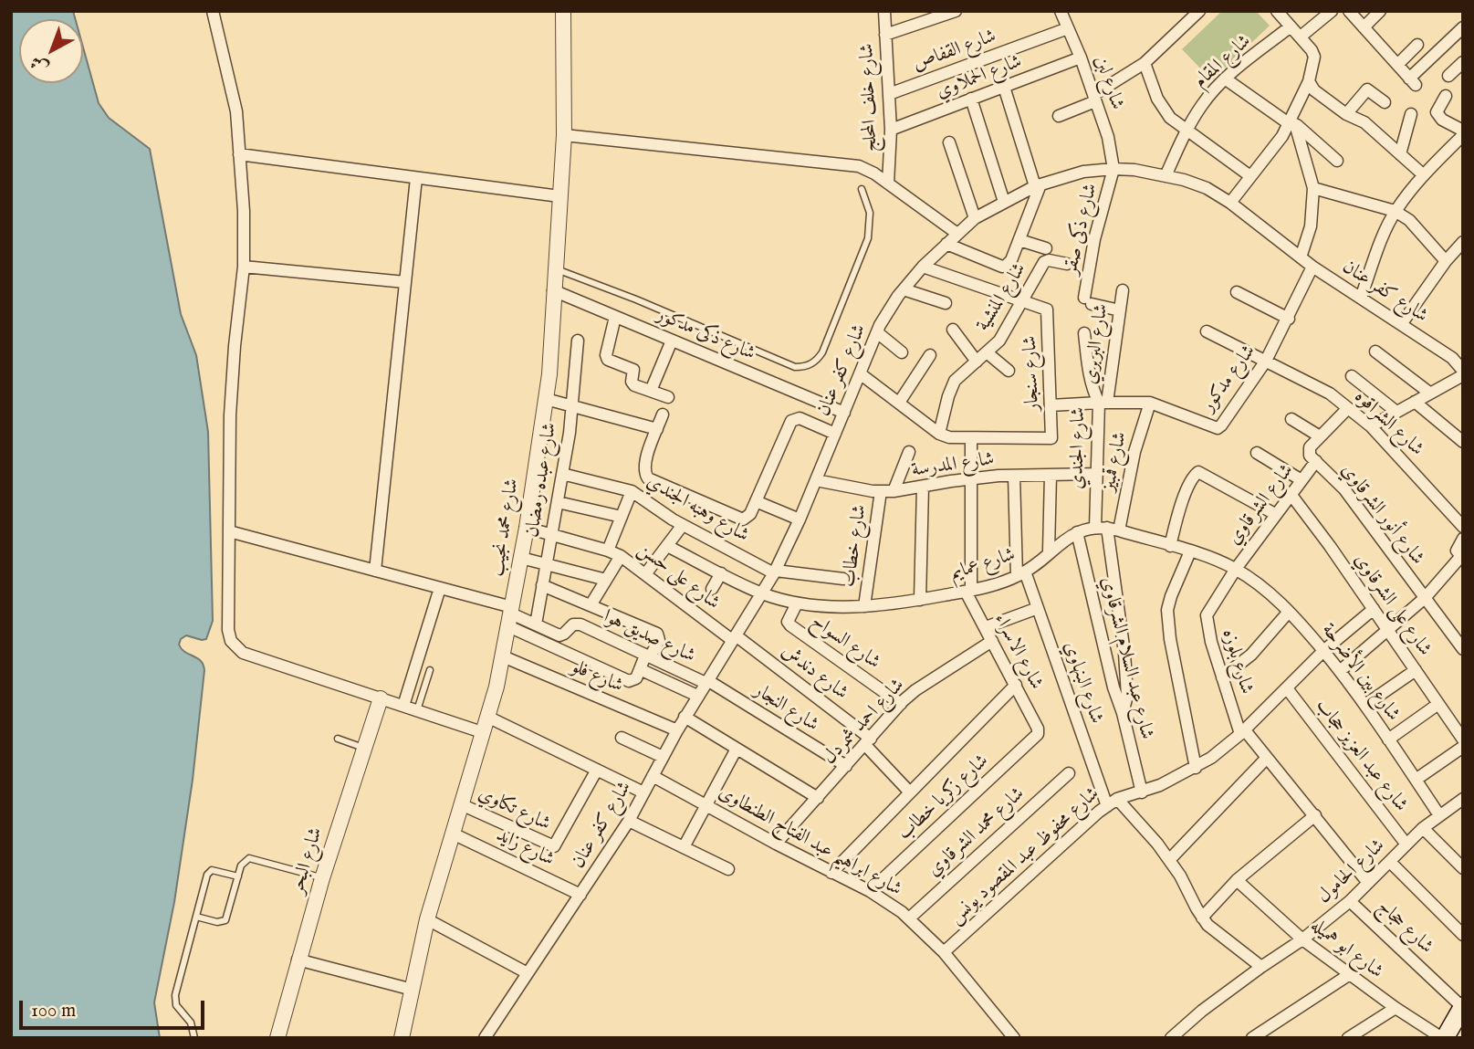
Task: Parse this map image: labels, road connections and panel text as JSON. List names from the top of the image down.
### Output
{
  "streets": {
    "street": [
      "شارع القفاص",
      "شارع المقام",
      "شارع الحملاوي",
      "شارع لبن",
      "شارع خلف المحلج",
      "شارع ذكى صقر",
      "شارع كفر عنان",
      "شارع المنشية",
      "شارع ذكى مدكور",
      "شارع البربري",
      "شارع سنجار",
      "شارع مدكور",
      "شارع الشراقوه",
      "شارع الجندي",
      "شارع قمبيز",
      "شارع المدرسة",
      "شارع عبده رمضان",
      "شارع الشرقاوي",
      "شارع وهبه الجندي",
      "شارع أنور الشرقاوي",
      "شارع محمد نجيب",
      "شارع خطاب",
      "شارع عمايم",
      "شارع على حسن",
      "شارع على الشرقاوي",
      "شارع صديق هوا",
      "شارع السواح",
      "شارع الاسراء",
      "شارع عبد السلام الشرقاوي",
      "شارع بلوزه",
      "شارع دندش",
      "شارع بين الأضرحة",
      "شارع فلو",
      "شارع البنهاوي",
      "شارع النجار",
      "شارع احمد شمردل",
      "شارع عبد العزيز حجاب",
      "شارع زكريا خطاب",
      "شارع تكاوي",
      "شارع محمد الشرقاوي",
      "شارع ابراهيم عبد الفتاح الطنطاوى",
      "شارع زايد",
      "شارع محفوظ عبد المقصود يونس",
      "شارع البحر",
      "شارع الحامول",
      "شارع حجاج",
      "شارع ابو هميله"
    ]
  },
  "crossings": [
    ["شارع القفاص", "شارع لبن"],
    ["شارع القفاص", "شارع خلف المحلج"],
    ["شارع المقام", "شارع كفر عنان"],
    ["شارع الحملاوي", "شارع لبن"],
    ["شارع الحملاوي", "شارع خلف المحلج"],
    ["شارع لبن", "شارع ذكى صقر"],
    ["شارع لبن", "شارع كفر عنان"],
    ["شارع ذكى صقر", "شارع كفر عنان"],
    ["شارع ذكى صقر", "شارع البربري"],
    ["شارع كفر عنان", "شارع ذكى مدكور"],
    ["شارع كفر عنان", "شارع مدكور"],
    ["شارع كفر عنان", "شارع المدرسة"],
    ["شارع كفر عنان", "شارع وهبه الجندي"],
    ["شارع كفر عنان", "شارع عمايم"],
    ["شارع كفر عنان", "شارع على حسن"],
    ["شارع كفر عنان", "شارع صديق هوا"],
    ["شارع كفر عنان", "شارع دندش"],
    ["شارع كفر عنان", "شارع فلو"],
    ["شارع كفر عنان", "شارع النجار"],
    ["شارع كفر عنان", "شارع ابراهيم عبد الفتاح الطنطاوى"],
    ["شارع كفر عنان", "شارع زايد"],
    ["شارع المنشية", "شارع سنجار"],
    ["شارع ذكى مدكور", "شارع محمد نجيب"],
    ["شارع البربري", "شارع مدكور"],
    ["شارع البربري", "شارع الجندي"],
    ["شارع سنجار", "شارع مدكور"],
    ["شارع مدكور", "شارع الشراقوه"],
    ["شارع مدكور", "شارع الجندي"],
    ["شارع مدكور", "شارع قمبيز"],
    ["شارع الجندي", "شارع قمبيز"],
    ["شارع الجندي", "شارع المدرسة"],
    ["شارع الجندي", "شارع عمايم"],
    ["شارع قمبيز", "شارع عمايم"],
    ["شارع المدرسة", "شارع خطاب"],
    ["شارع المدرسة", "شارع البنهاوي"],
    ["شارع عبده رمضان", "شارع وهبه الجندي"],
    ["شارع عبده رمضان", "شارع على حسن"],
    ["شارع عبده رمضان", "شارع صديق هوا"],
    ["شارع الشرقاوي", "شارع أنور الشرقاوي"],
    ["شارع الشرقاوي", "شارع على الشرقاوي"],
    ["شارع الشرقاوي", "شارع بلوزه"],
    ["شارع الشرقاوي", "شارع بين الأضرحة"],
    ["شارع محمد نجيب", "شارع على حسن"],
    ["شارع محمد نجيب", "شارع صديق هوا"],
    ["شارع محمد نجيب", "شارع فلو"],
    ["شارع محمد نجيب", "شارع تكاوي"],
    ["شارع محمد نجيب", "شارع زايد"],
    ["شارع خطاب", "شارع عمايم"],
    ["شارع عمايم", "شارع السواح"],
    ["شارع عمايم", "شارع الاسراء"],
    ["شارع عمايم", "شارع عبد السلام الشرقاوي"],
    ["شارع عمايم", "شارع البنهاوي"],
    ["شارع على حسن", "شارع دندش"],
    ["شارع على الشرقاوي", "شارع محفوظ عبد المقصود يونس"],
    ["شارع صديق هوا", "شارع النجار"],
    ["شارع السواح", "شارع احمد شمردل"],
    ["شارع الاسراء", "شارع احمد شمردل"],
    ["شارع الاسراء", "شارع زكريا خطاب"],
    ["شارع عبد السلام الشرقاوي", "شارع محفوظ عبد المقصود يونس"],
    ["شارع بلوزه", "شارع بين الأضرحة"],
    ["شارع بلوزه", "شارع محفوظ عبد المقصود يونس"],
    ["شارع دندش", "شارع احمد شمردل"],
    ["شارع بين الأضرحة", "شارع محفوظ عبد المقصود يونس"],
    ["شارع بين الأضرحة", "شارع الحامول"],
    ["شارع البنهاوي", "شارع محفوظ عبد المقصود يونس"],
    ["شارع النجار", "شارع احمد شمردل"],
    ["شارع احمد شمردل", "شارع ابراهيم عبد الفتاح الطنطاوى"],
    ["شارع عبد العزيز حجاب", "شارع محفوظ عبد المقصود يونس"],
    ["شارع عبد العزيز حجاب", "شارع الحامول"],
    ["شارع زكريا خطاب", "شارع ابراهيم عبد الفتاح الطنطاوى"],
    ["شارع محمد الشرقاوي", "شارع ابراهيم عبد الفتاح الطنطاوى"],
    ["شارع ابراهيم عبد الفتاح الطنطاوى", "شارع محفوظ عبد المقصود يونس"],
    ["شارع الحامول", "شارع حجاج"],
    ["شارع الحامول", "شارع ابو هميله"]
  ],
  "scale_bar": "100 m",
  "north": "bottom left"
}
